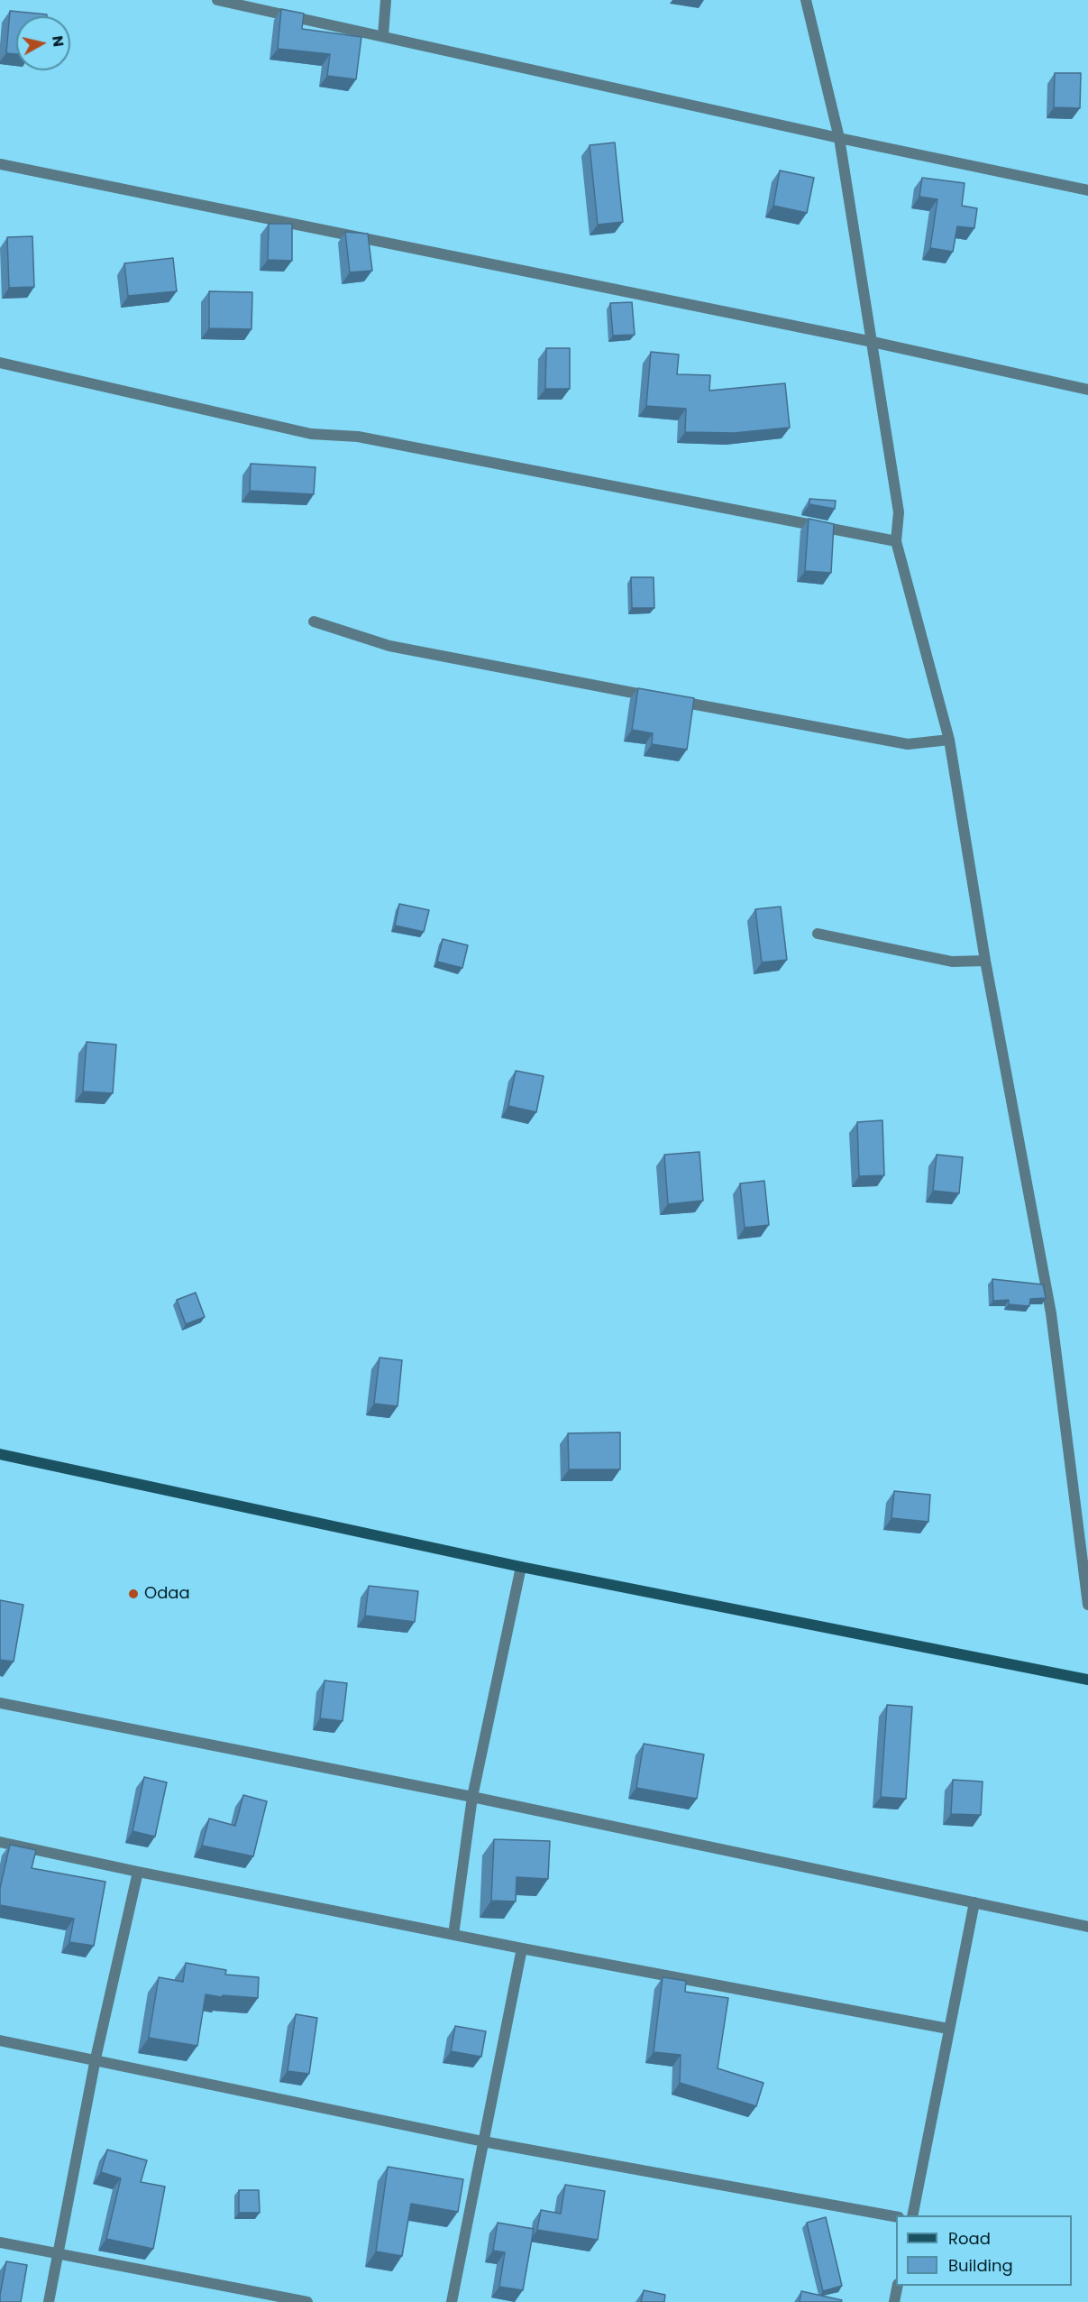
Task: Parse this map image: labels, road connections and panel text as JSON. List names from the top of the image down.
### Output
{
  "places": ["Odaa"],
  "legend": ["Road", "Building"],
  "north": "right"
}
